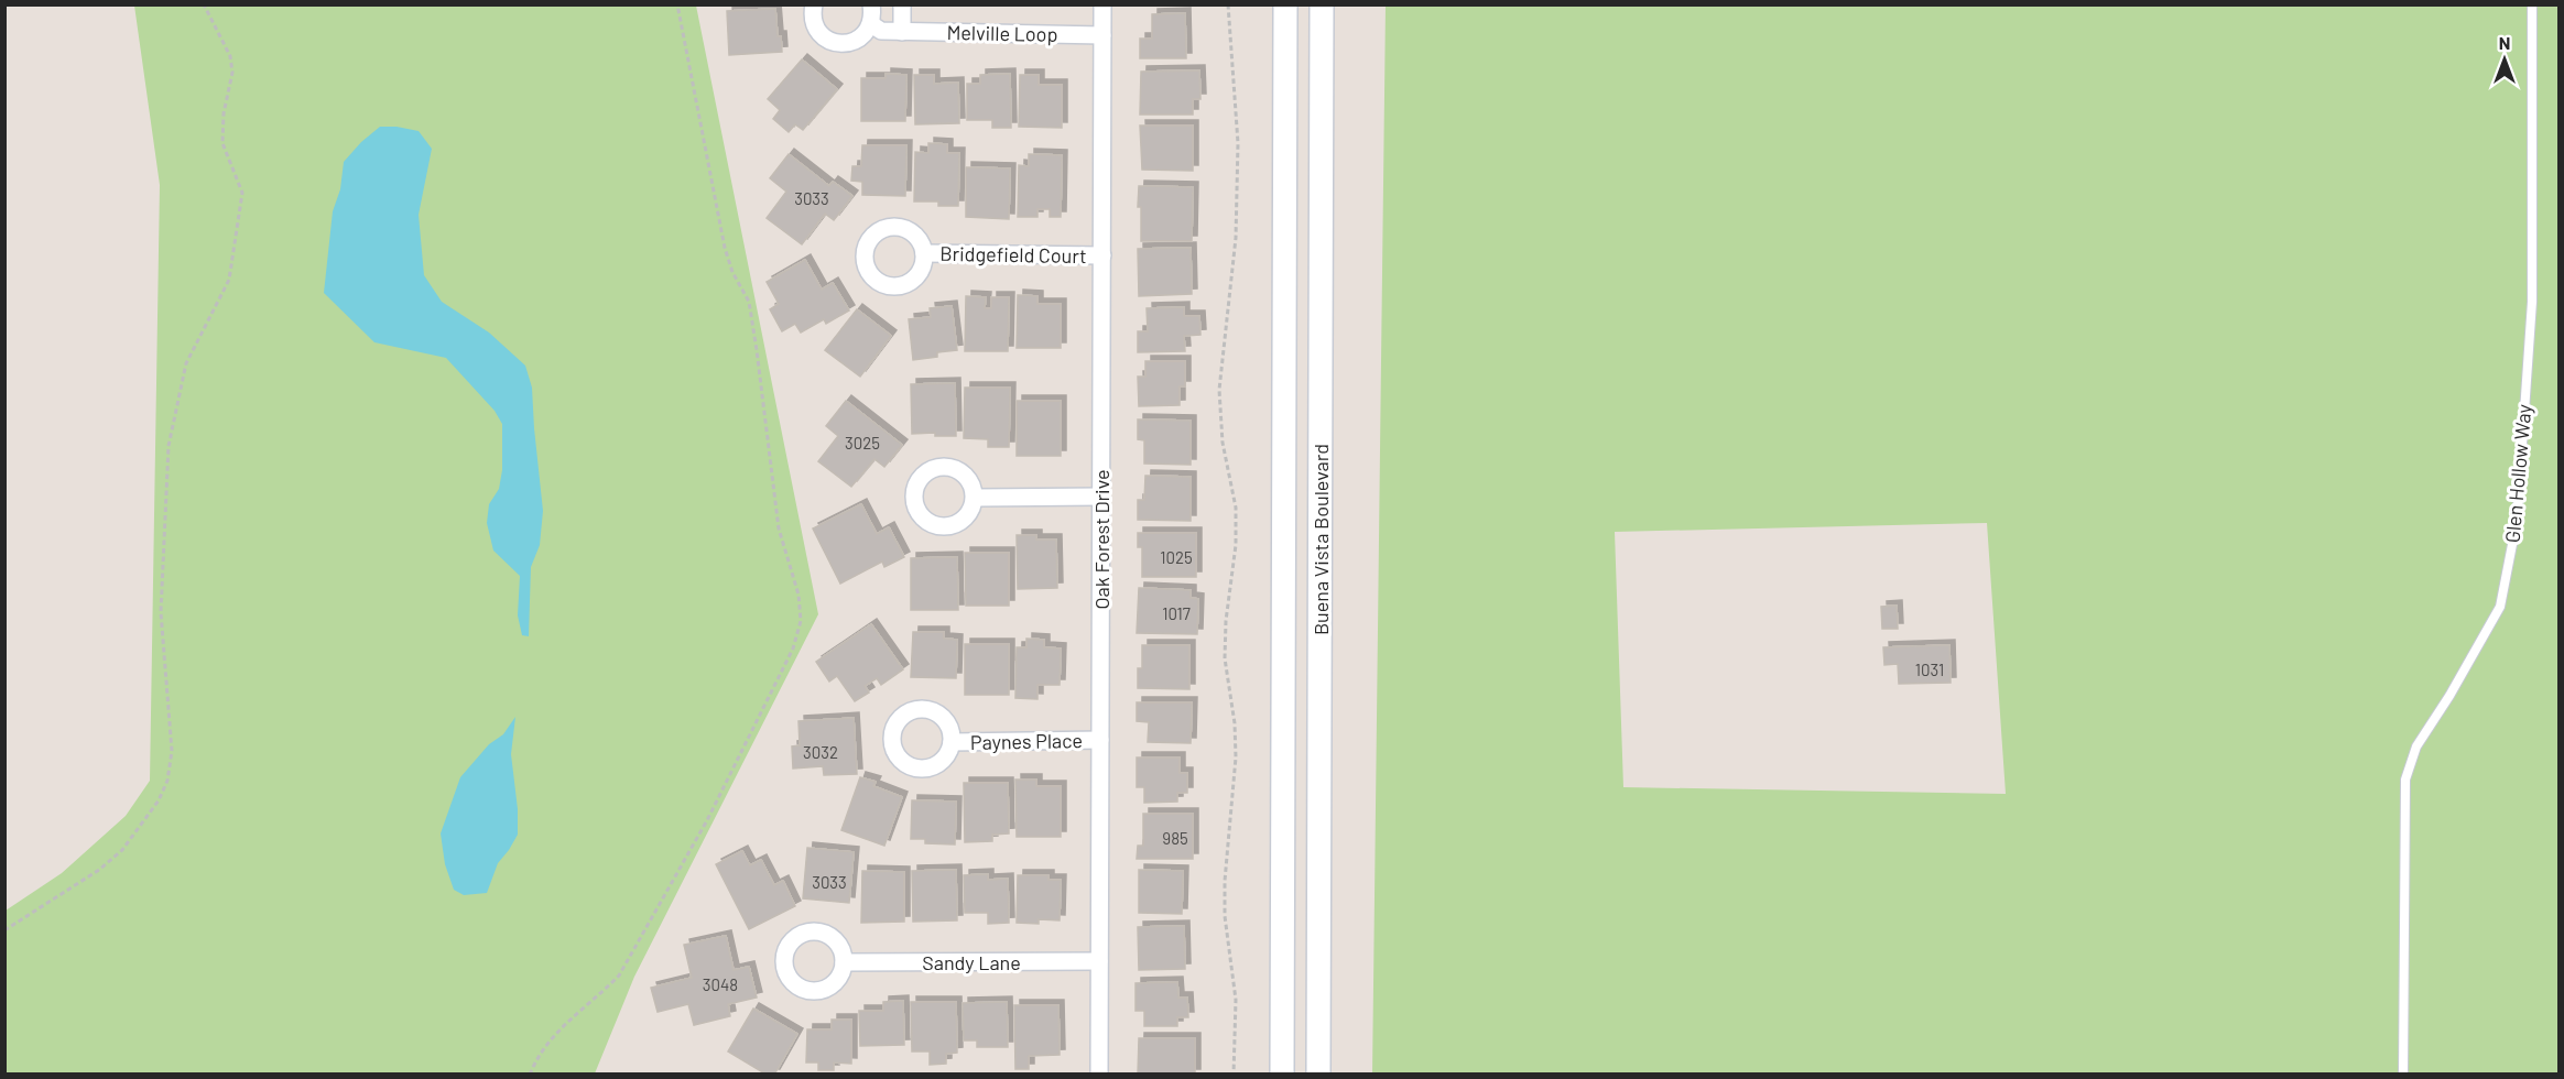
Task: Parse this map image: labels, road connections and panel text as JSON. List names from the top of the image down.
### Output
{
  "streets": {
    "main road": ["Buena Vista Boulevard"],
    "street": [
      "Melville Loop",
      "Bridgefield Court",
      "Oak Forest Drive",
      "Paynes Place",
      "Sandy Lane"
    ],
    "lane": ["Glen Hollow Way"]
  },
  "crossings": [
    ["Melville Loop", "Oak Forest Drive"],
    ["Bridgefield Court", "Oak Forest Drive"],
    ["Oak Forest Drive", "Paynes Place"],
    ["Oak Forest Drive", "Sandy Lane"]
  ],
  "house_numbers": [
    "3033",
    "3025",
    "1025",
    "1017",
    "1031",
    "3032",
    "985",
    "3033",
    "3048"
  ],
  "north": "top"
}
